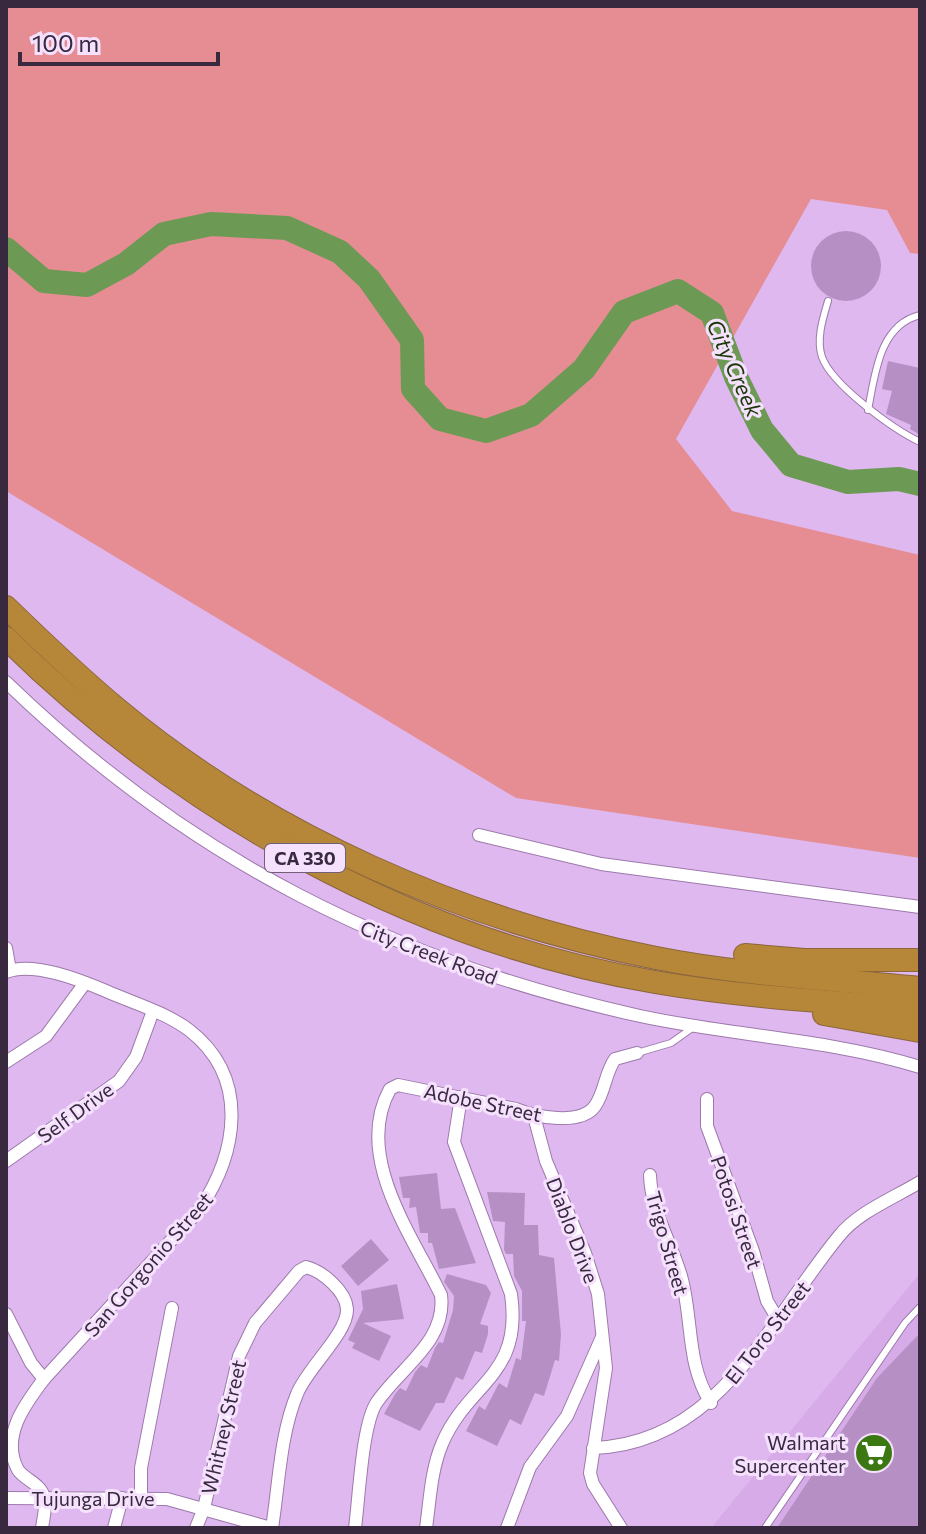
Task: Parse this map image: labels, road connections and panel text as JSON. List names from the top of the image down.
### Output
{
  "streets": {
    "highway": ["CA 330"],
    "street": [
      "City Creek Road",
      "Adobe Street",
      "Self Drive",
      "Potosi Street",
      "Diablo Drive",
      "Trigo Street",
      "San Gorgonio Street",
      "El Toro Street",
      "Whitney Street",
      "Tujunga Drive"
    ]
  },
  "crossings": [
    ["Adobe Street", "Diablo Drive"],
    ["Self Drive", "San Gorgonio Street"],
    ["Potosi Street", "El Toro Street"],
    ["Diablo Drive", "El Toro Street"],
    ["Trigo Street", "El Toro Street"],
    ["San Gorgonio Street", "Tujunga Drive"],
    ["Whitney Street", "Tujunga Drive"]
  ],
  "water": ["City Creek"],
  "places": {
    "supermarket": ["Walmart Supercenter"]
  },
  "scale_bar": "100 m"
}
